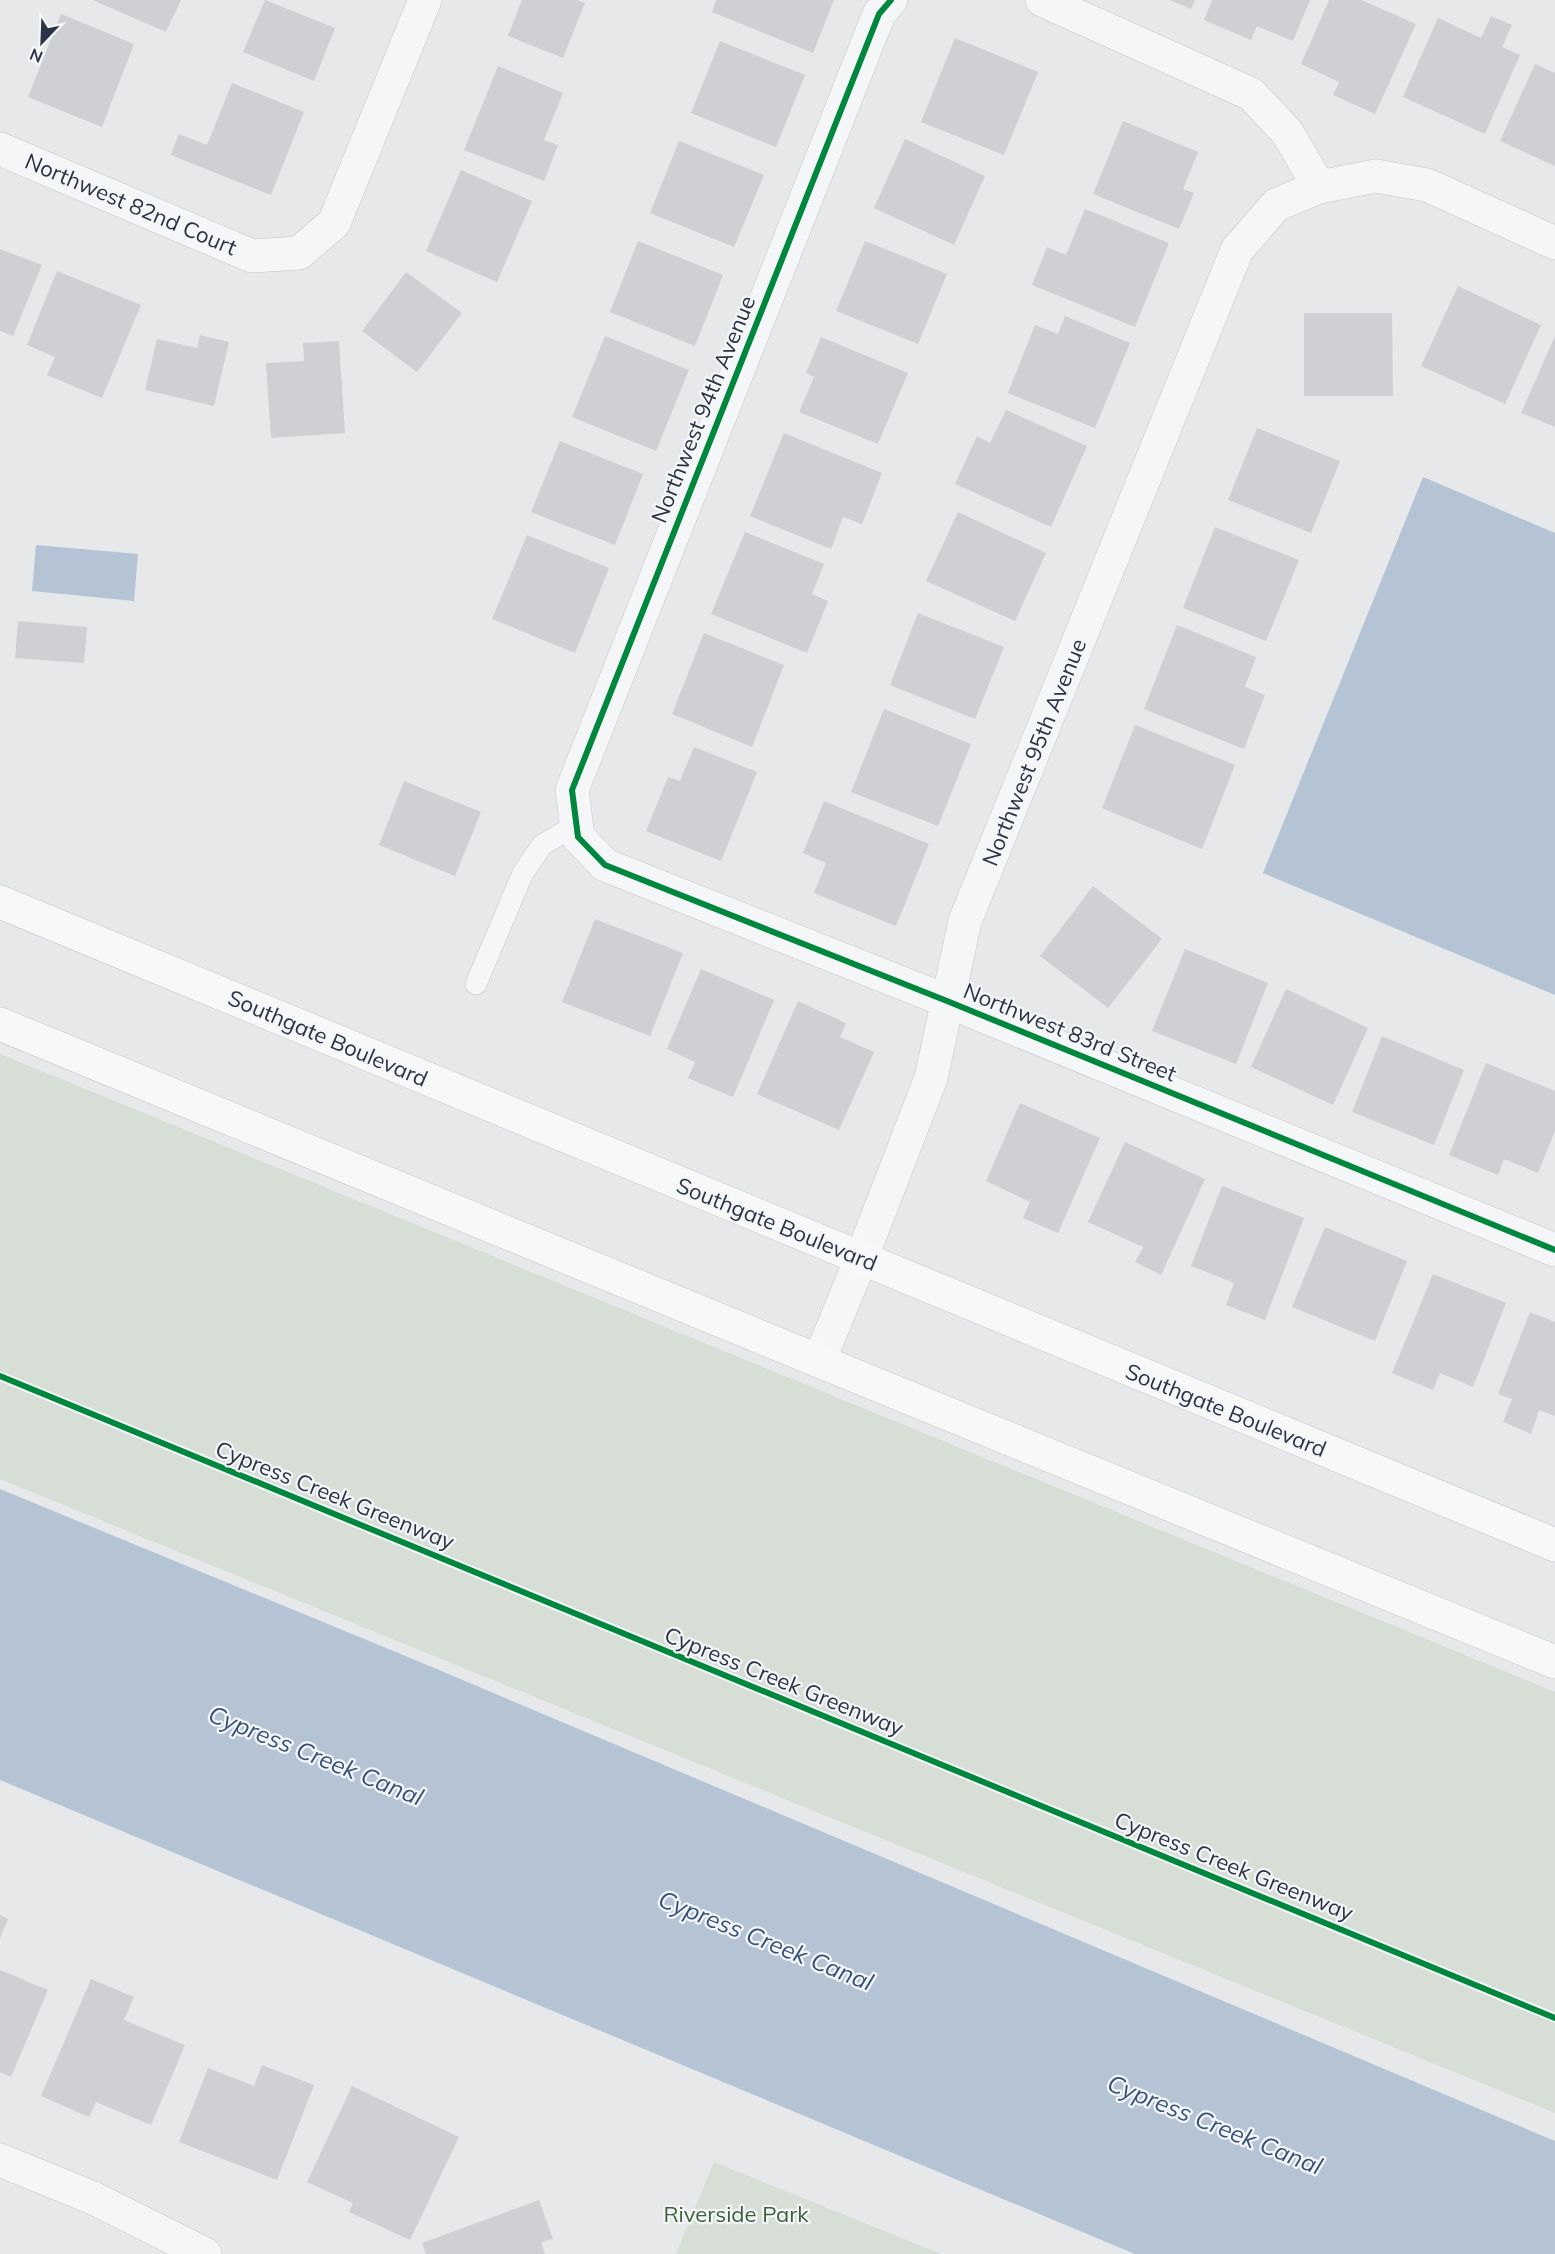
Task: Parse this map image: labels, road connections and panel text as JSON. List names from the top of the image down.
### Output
{
  "streets": {
    "main road": ["Southgate Boulevard"],
    "street": [
      "Northwest 82nd Court",
      "Northwest 94th Avenue",
      "Northwest 95th Avenue",
      "Northwest 83rd Street"
    ],
    "cycle path": ["Cypress Creek Greenway"]
  },
  "crossings": [
    ["Northwest 94th Avenue", "Northwest 83rd Street"],
    ["Northwest 95th Avenue", "Northwest 83rd Street"],
    ["Northwest 95th Avenue", "Southgate Boulevard"]
  ],
  "water": ["Cypress Creek Canal"],
  "parks": ["Riverside Park"],
  "north": "bottom left"
}
